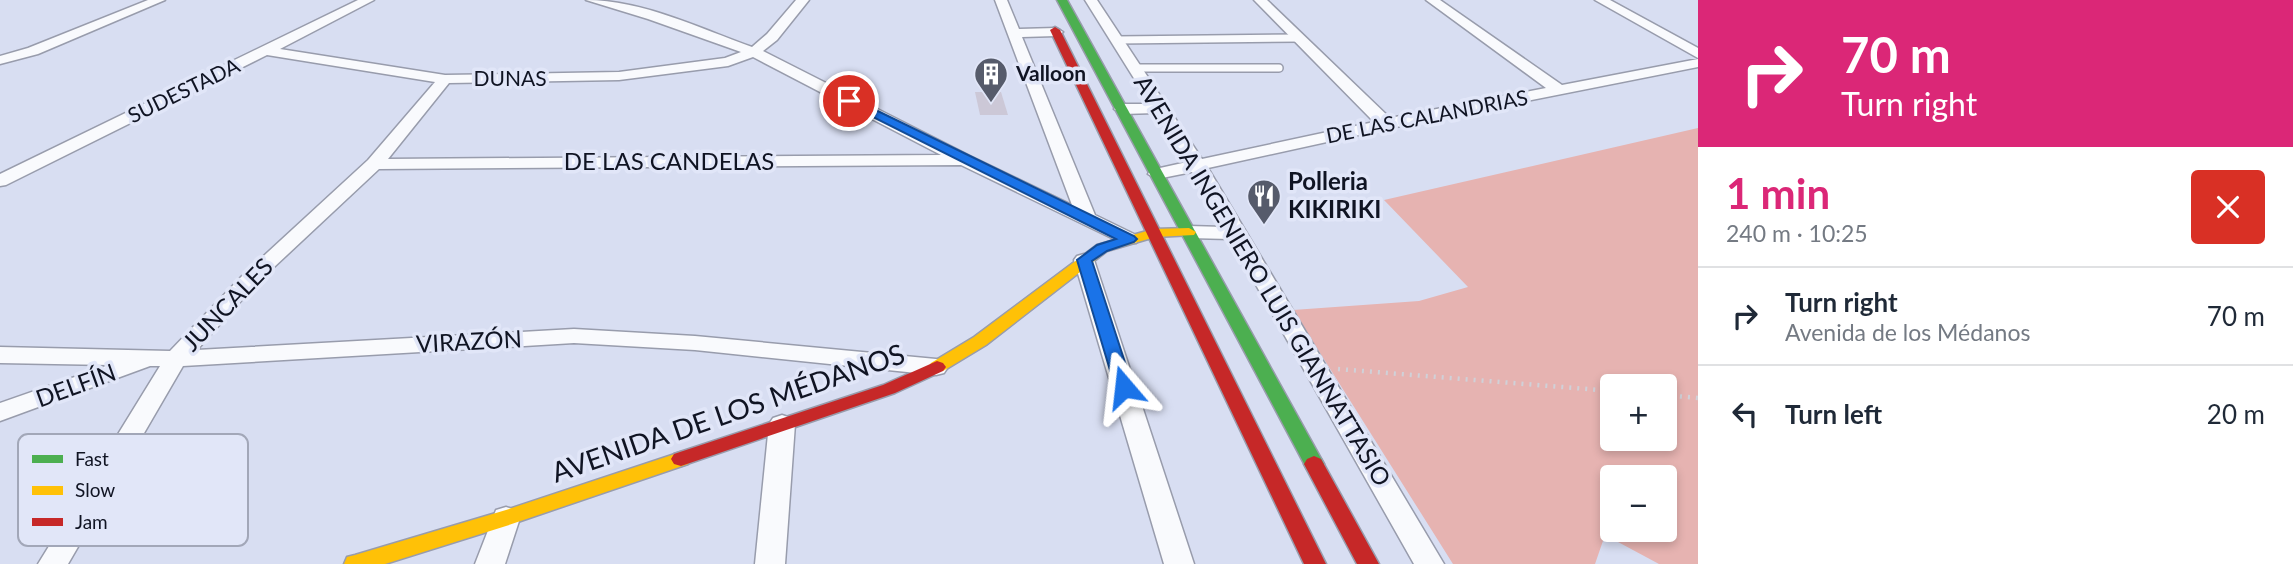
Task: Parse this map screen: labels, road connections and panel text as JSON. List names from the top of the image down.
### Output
{
  "streets": {
    "main road": ["AVENIDA INGENIERO LUIS GIANNATTASIO", "AVENIDA DE LOS MÉDANOS"],
    "street": [
      "DUNAS",
      "SUDESTADA",
      "DE LAS CALANDRIAS",
      "DE LAS CANDELAS",
      "JUNCALES",
      "VIRAZÓN",
      "DELFÍN"
    ]
  },
  "crossings": [
    ["DUNAS", "SUDESTADA"],
    ["DUNAS", "JUNCALES"],
    ["DE LAS CALANDRIAS", "AVENIDA INGENIERO LUIS GIANNATTASIO"],
    ["DE LAS CANDELAS", "JUNCALES"],
    ["AVENIDA INGENIERO LUIS GIANNATTASIO", "AVENIDA DE LOS MÉDANOS"],
    ["JUNCALES", "VIRAZÓN"],
    ["JUNCALES", "DELFÍN"],
    ["VIRAZÓN", "DELFÍN"],
    ["VIRAZÓN", "AVENIDA DE LOS MÉDANOS"]
  ],
  "places": {
    "building": ["Valloon"],
    "restaurant": ["Polleria KIKIRIKI"]
  },
  "legend": ["Fast", "Slow", "Jam"],
  "page": {
    "turn": ["70 m", "Turn right"],
    "heading": ["1 min", "240 m · 10:25"],
    "list": [
      {
        "name": "Turn right",
        "note": "Avenida de los Médanos",
        "value": "70 m"
      },
      {
        "name": "Turn left",
        "value": "20 m"
      }
    ],
    "map_buttons": ["+", "−"]
  }
}
